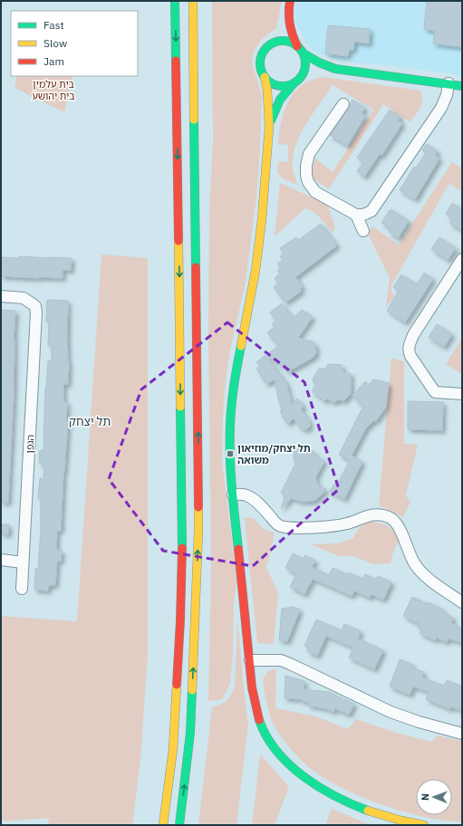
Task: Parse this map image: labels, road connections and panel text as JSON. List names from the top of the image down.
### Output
{
  "streets": {
    "street": ["הגפן"]
  },
  "districts": ["תל יצחק"],
  "parks": ["בית עלמין בית יהושע"],
  "places": {
    "transit": ["תל יצחק/מוזיאון משואה"]
  },
  "legend": ["Fast", "Slow", "Jam"],
  "north": "left"
}
